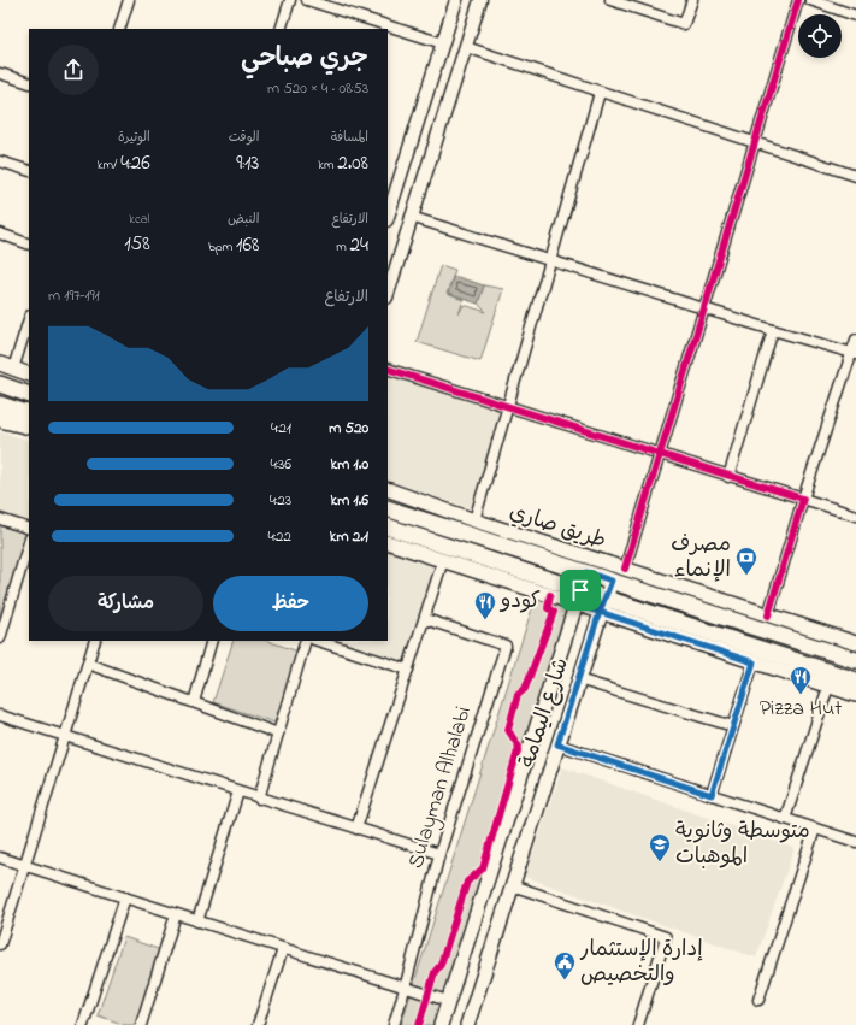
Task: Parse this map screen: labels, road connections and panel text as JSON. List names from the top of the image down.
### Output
{
  "streets": {
    "main road": ["طريق صاري", "شارع اليمامة"],
    "street": ["Sulayman Alhalabi"]
  },
  "crossings": [
    ["طريق صاري", "شارع اليمامة"]
  ],
  "places": {
    "bank": ["مصرف الإنماء"],
    "restaurant": ["كودو", "Pizza Hut"],
    "school or university": ["متوسطة وثانوية الموهبات"],
    "public building": ["إدارة الإستثمار والتخصيص"]
  },
  "page": {
    "heading": ["جري صباحي", "08:53 · 4 × 520 m"],
    "stats": [
      ["المسافة", "2.08 km"],
      ["الوقت", "9:13"],
      ["الوتيرة", "4:26 /km"],
      ["الارتفاع", "24 m"],
      ["النبض", "168 bpm"],
      ["kcal", "158"]
    ],
    "chart": ["الارتفاع", "191–197 m"],
    "list": [
      {
        "name": "520 m",
        "note": "4:21"
      },
      {
        "name": "1.0 km",
        "note": "4:36"
      },
      {
        "name": "1.6 km",
        "note": "4:23"
      },
      {
        "name": "2.1 km",
        "note": "4:22"
      }
    ],
    "buttons": ["حفظ", "مشاركة"]
  }
}
